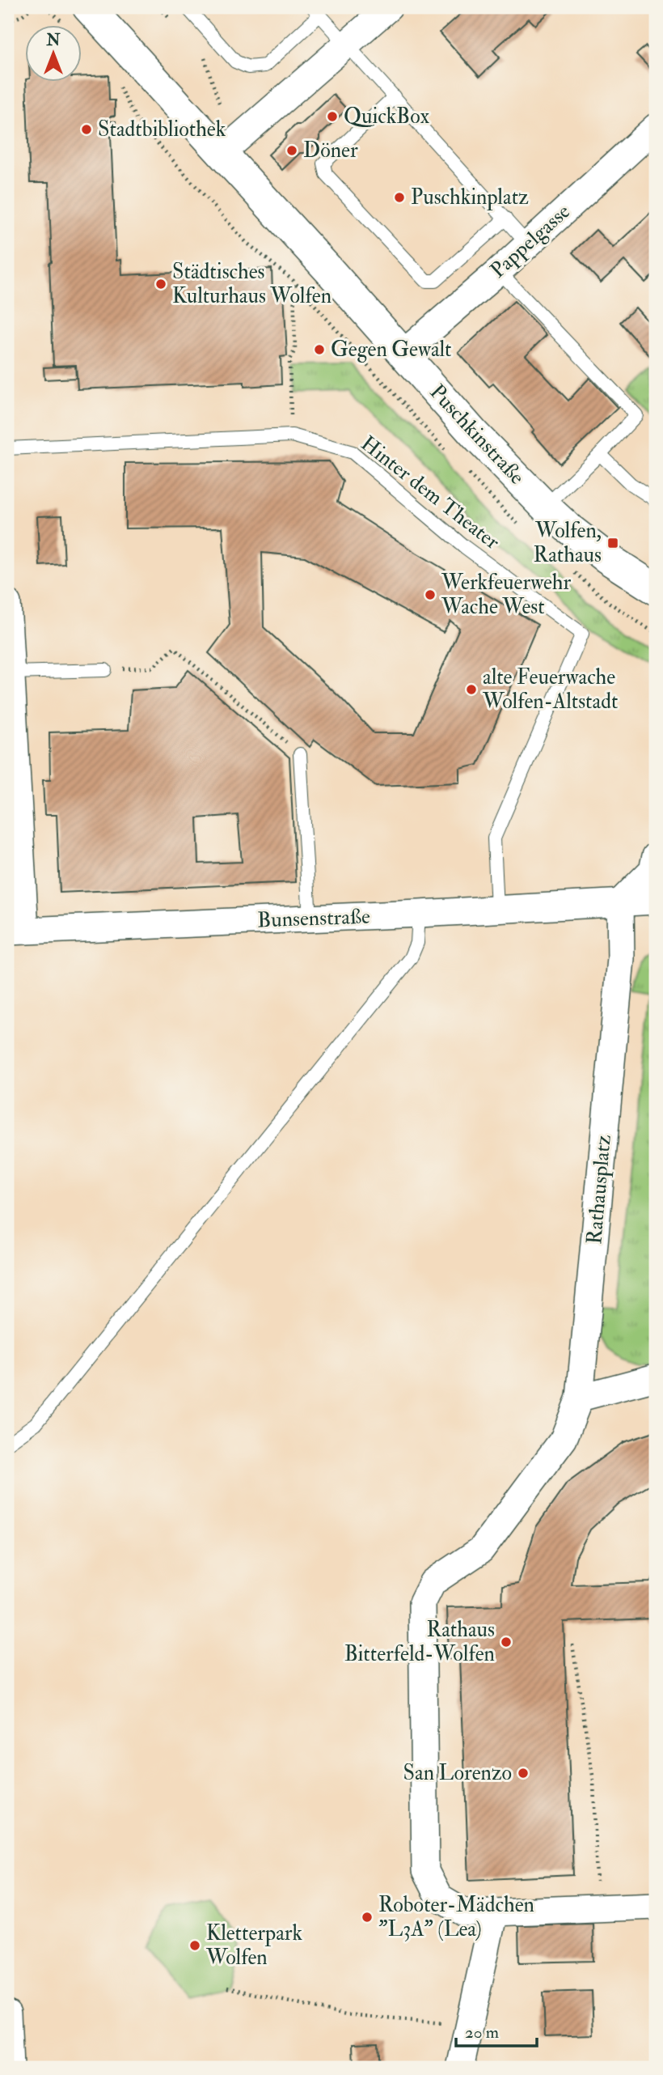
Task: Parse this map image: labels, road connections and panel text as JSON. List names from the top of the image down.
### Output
{
  "streets": {
    "street": [
      "Pappelgasse",
      "Puschkinstraße",
      "Bunsenstraße",
      "Rathausplatz"
    ],
    "lane": ["Hinter dem Theater"]
  },
  "crossings": [
    ["Pappelgasse", "Puschkinstraße"],
    ["Hinter dem Theater", "Bunsenstraße"],
    ["Bunsenstraße", "Rathausplatz"]
  ],
  "places": {
    "other": [
      "QuickBox",
      "Stadtbibliothek",
      "Döner",
      "Puschkinplatz",
      "Städtisches Kulturhaus Wolfen",
      "Gegen Gewalt",
      "Werkfeuerwehr Wache West",
      "alte Feuerwache Wolfen-Altstadt",
      "Rathaus Bitterfeld-Wolfen",
      "San Lorenzo",
      "Roboter-Mädchen \"L3A\" (Lea)",
      "Kletterpark Wolfen"
    ],
    "transit": ["Wolfen, Rathaus"]
  },
  "scale_bar": "20 m",
  "north": "top"
}
